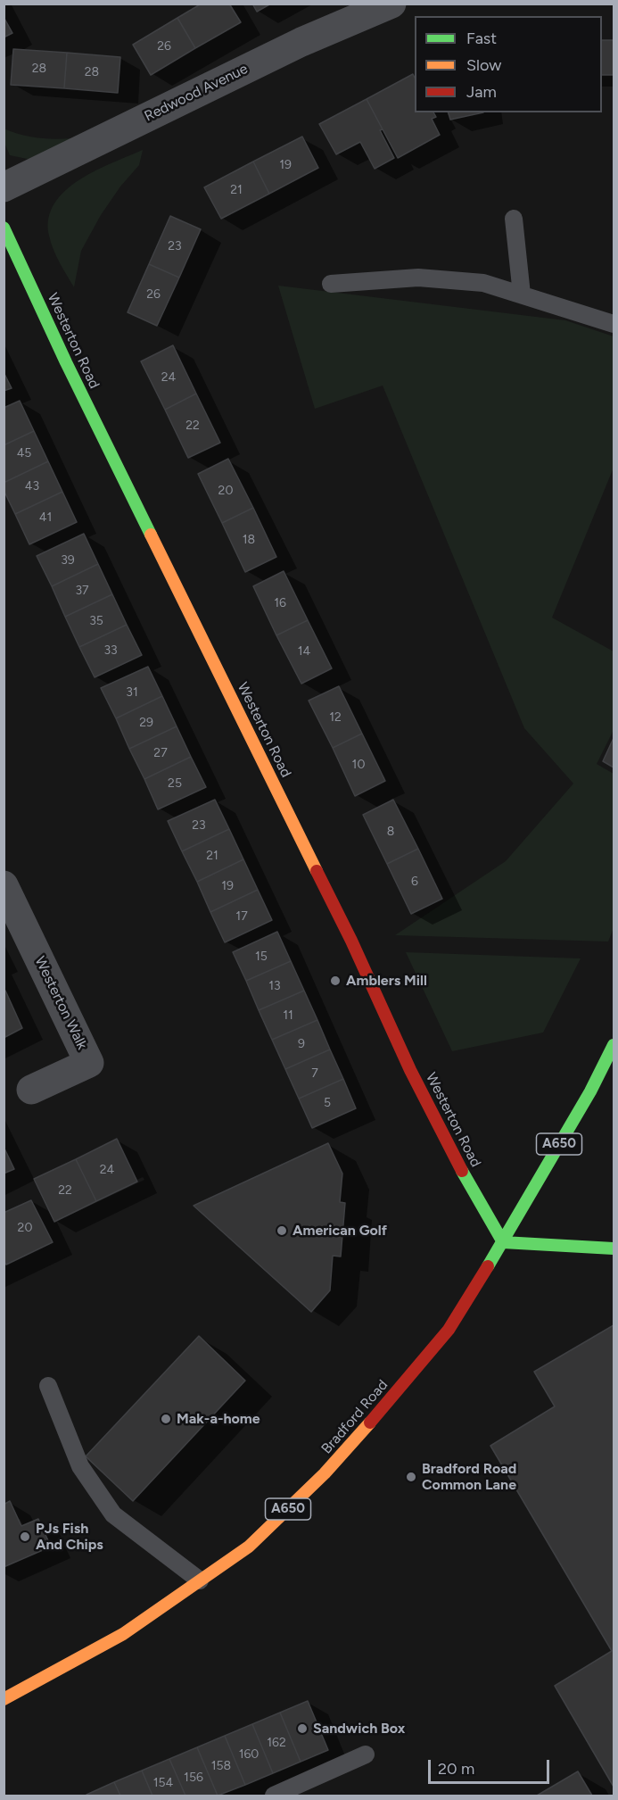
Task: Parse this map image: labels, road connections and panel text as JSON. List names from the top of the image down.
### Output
{
  "streets": {
    "street": [
      "Redwood Avenue",
      "Westerton Road",
      "Westerton Walk",
      "A650",
      "Bradford Road"
    ]
  },
  "crossings": [
    ["Westerton Road", "Bradford Road"]
  ],
  "places": [
    "Amblers Mill",
    "American Golf",
    "Mak-a-home",
    "Bradford Road Common Lane",
    "PJs Fish And Chips",
    "Sandwich Box"
  ],
  "house_numbers": [
    "26",
    "28",
    "28",
    "19",
    "21",
    "23",
    "26",
    "24",
    "22",
    "45",
    "43",
    "20",
    "41",
    "18",
    "39",
    "37",
    "16",
    "35",
    "33",
    "14",
    "31",
    "12",
    "29",
    "27",
    "10",
    "25",
    "23",
    "8",
    "21",
    "6",
    "19",
    "17",
    "15",
    "13",
    "11",
    "9",
    "7",
    "5",
    "24",
    "22",
    "20",
    "162",
    "160",
    "158",
    "156",
    "154"
  ],
  "legend": ["Fast", "Slow", "Jam"],
  "scale_bar": "20 m"
}
